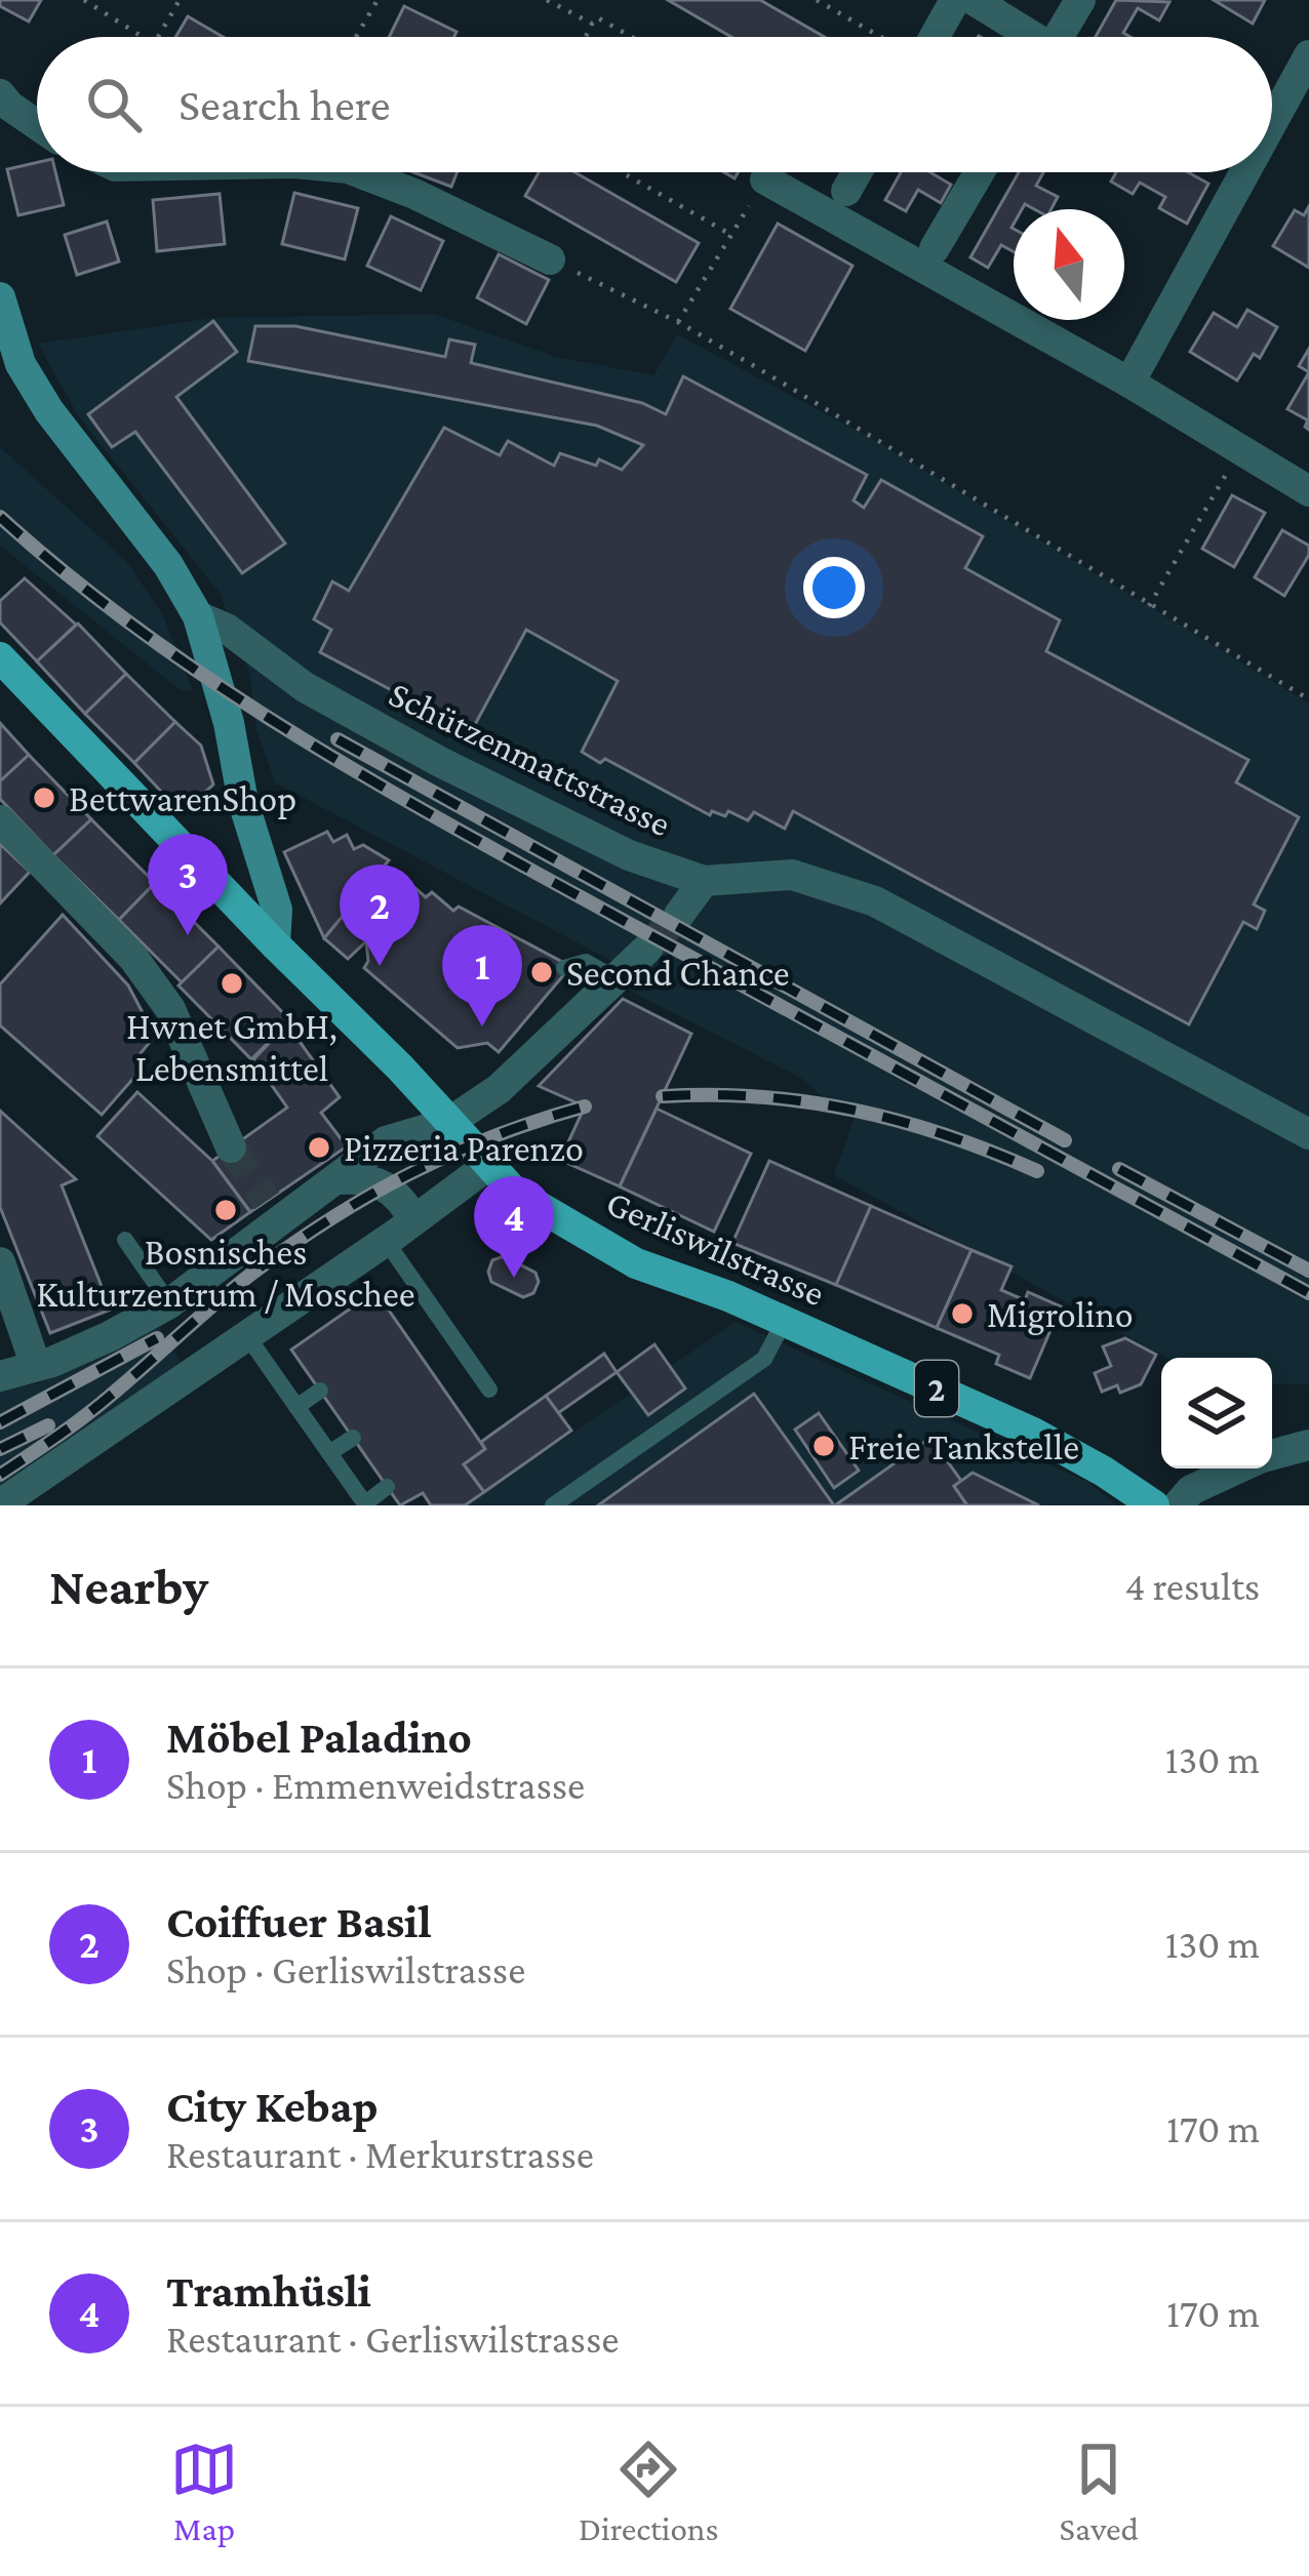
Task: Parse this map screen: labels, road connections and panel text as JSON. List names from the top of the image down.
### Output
{
  "streets": {
    "main road": ["Gerliswilstrasse", "2"],
    "street": ["Schützenmattstrasse"]
  },
  "places": [
    "BettwarenShop",
    "Second Chance",
    "Hwnet GmbH, Lebensmittel",
    "Pizzeria Parenzo",
    "Bosnisches Kulturzentrum / Moschee",
    "Migrolino",
    "Freie Tankstelle"
  ],
  "north": "top",
  "page": {
    "search": "Search here",
    "pins": [
      "3",
      "2",
      "1",
      "4"
    ],
    "heading": ["Nearby", "4 results"],
    "list": [
      {
        "mark": "1",
        "name": "Möbel Paladino",
        "note": "Shop · Emmenweidstrasse",
        "value": "130 m"
      },
      {
        "mark": "2",
        "name": "Coiffuer Basil",
        "note": "Shop · Gerliswilstrasse",
        "value": "130 m"
      },
      {
        "mark": "3",
        "name": "City Kebap",
        "note": "Restaurant · Merkurstrasse",
        "value": "170 m"
      },
      {
        "mark": "4",
        "name": "Tramhüsli",
        "note": "Restaurant · Gerliswilstrasse",
        "value": "170 m"
      }
    ],
    "nav": ["Map", "Directions", "Saved"]
  }
}
